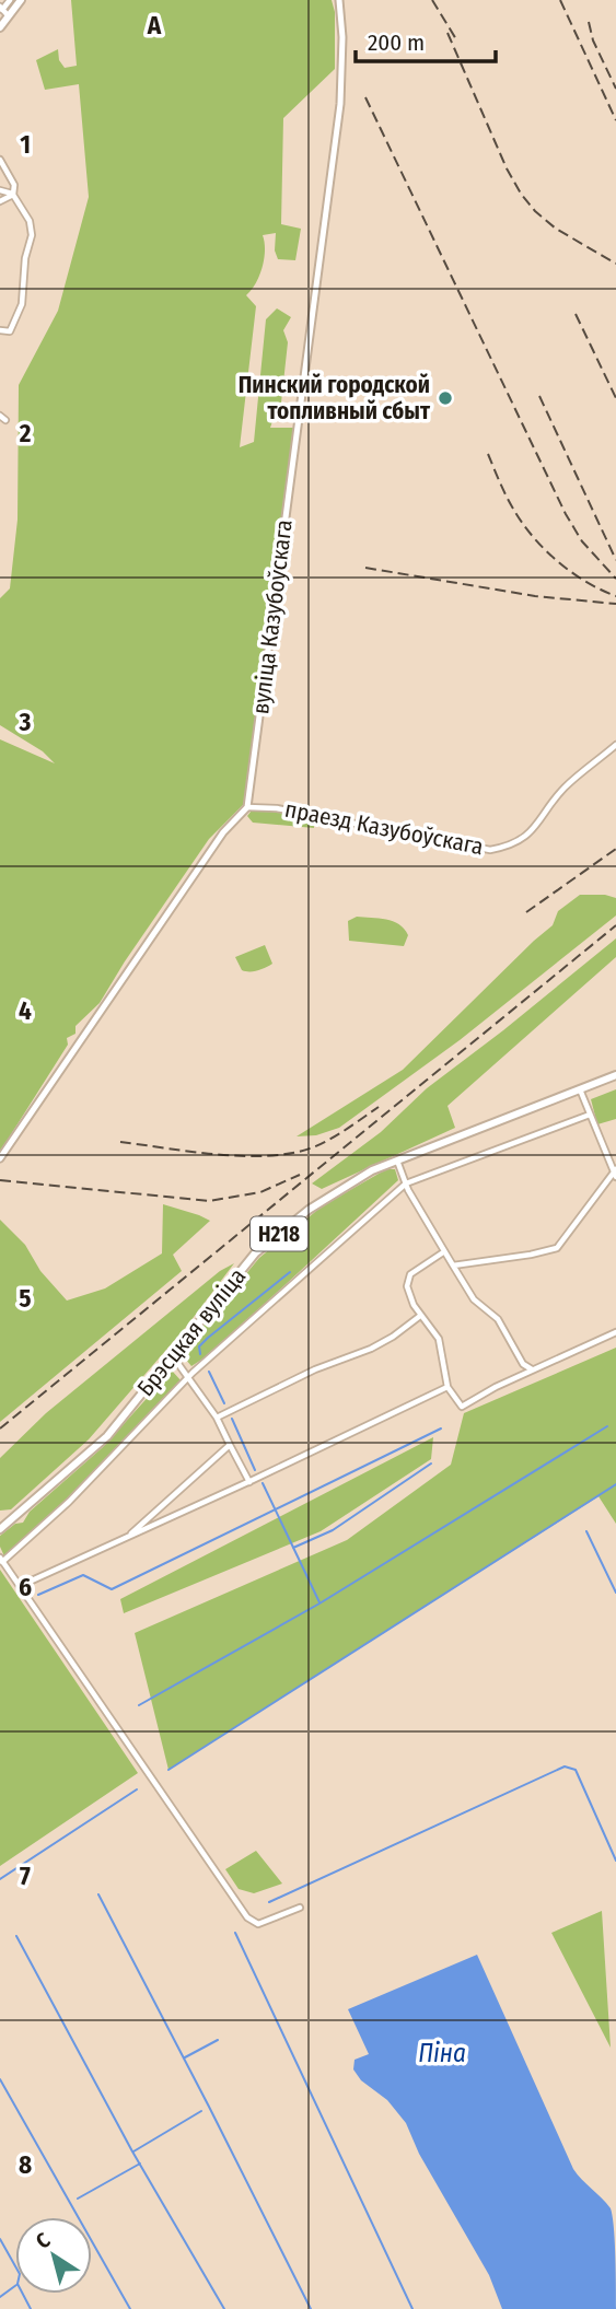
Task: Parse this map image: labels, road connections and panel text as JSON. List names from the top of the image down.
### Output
{
  "streets": {
    "main road": ["Н218", "Брэсцкая вуліца"],
    "street": ["вуліца Казубоўскага", "праезд Казубоўскага"]
  },
  "crossings": [
    ["вуліца Казубоўскага", "праезд Казубоўскага"]
  ],
  "water": ["Піна"],
  "places": ["Пинский городской топливный сбыт"],
  "scale_bar": "200 m",
  "north": "top left",
  "grid": {
    "columns": ["A"],
    "rows": [
      "1",
      "2",
      "3",
      "4",
      "5",
      "6",
      "7",
      "8"
    ]
  }
}
